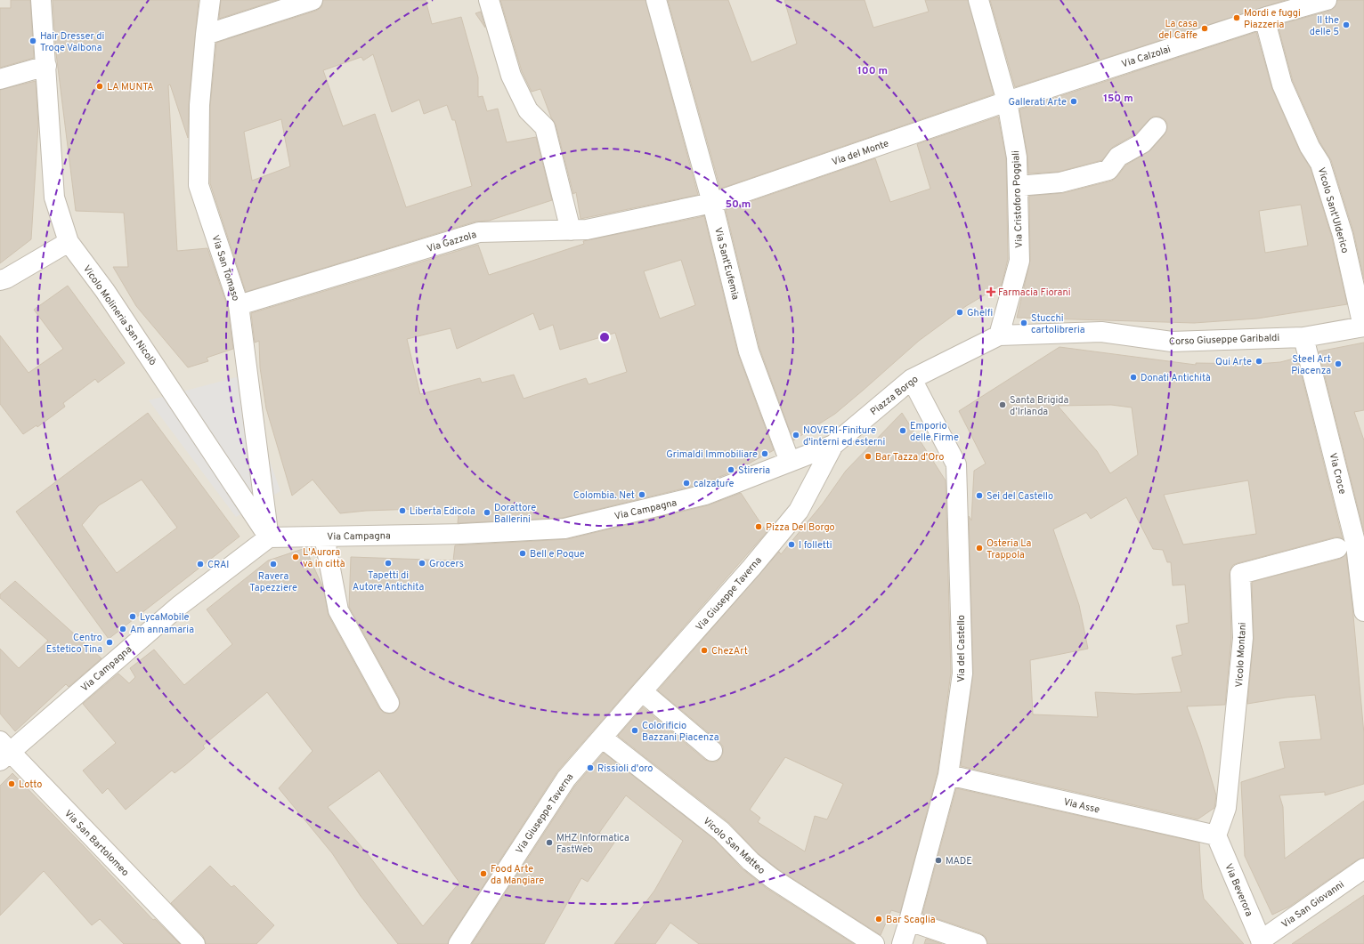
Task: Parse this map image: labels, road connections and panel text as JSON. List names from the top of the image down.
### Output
{
  "streets": {
    "street": [
      "Via Calzolai",
      "Via del Monte",
      "Via Cristoforo Poggiali",
      "Vicolo Sant'Ulderico",
      "Via Gazzola",
      "Via Sant'Eufemia",
      "Via San Tomaso",
      "Vicolo Molineria San Nicolò",
      "Corso Giuseppe Garibaldi",
      "Piazza Borgo",
      "Via Croce",
      "Via Campagna",
      "Via Giuseppe Taverna",
      "Via del Castello",
      "Vicolo Montani",
      "Via Asse",
      "Via San Bartolomeo",
      "Vicolo San Matteo",
      "Via Beverora",
      "Via San Giovanni"
    ]
  },
  "crossings": [
    ["Via Calzolai", "Via del Monte"],
    ["Via Calzolai", "Via Cristoforo Poggiali"],
    ["Via Calzolai", "Vicolo Sant'Ulderico"],
    ["Via del Monte", "Via Cristoforo Poggiali"],
    ["Via del Monte", "Via Gazzola"],
    ["Via del Monte", "Via Sant'Eufemia"],
    ["Via Cristoforo Poggiali", "Corso Giuseppe Garibaldi"],
    ["Via Cristoforo Poggiali", "Piazza Borgo"],
    ["Vicolo Sant'Ulderico", "Corso Giuseppe Garibaldi"],
    ["Via Gazzola", "Via Sant'Eufemia"],
    ["Via Gazzola", "Via San Tomaso"],
    ["Via Sant'Eufemia", "Piazza Borgo"],
    ["Via Sant'Eufemia", "Via Campagna"],
    ["Via San Tomaso", "Vicolo Molineria San Nicolò"],
    ["Via San Tomaso", "Via Campagna"],
    ["Vicolo Molineria San Nicolò", "Via Campagna"],
    ["Corso Giuseppe Garibaldi", "Piazza Borgo"],
    ["Corso Giuseppe Garibaldi", "Via Croce"],
    ["Piazza Borgo", "Via Campagna"],
    ["Piazza Borgo", "Via Giuseppe Taverna"],
    ["Piazza Borgo", "Via del Castello"],
    ["Via Campagna", "Via San Bartolomeo"],
    ["Via Giuseppe Taverna", "Vicolo San Matteo"],
    ["Via del Castello", "Via Asse"],
    ["Vicolo Montani", "Via Asse"],
    ["Vicolo Montani", "Via Beverora"],
    ["Via Asse", "Via Beverora"],
    ["Via Beverora", "Via San Giovanni"]
  ],
  "places": {
    "other": [
      "Mordi e fuggi Piazzeria",
      "Il the delle 5",
      "La casa del Caffe",
      "Hair Dresser di Troqe Valbona",
      "LA MUNTA",
      "Gallerati Arte",
      "Ghelfi",
      "Stucchi cartolibreria",
      "Qui Arte",
      "Steel Art Piacenza",
      "Donati Antichità",
      "Santa Brigida d’Irlanda",
      "Emporio delle Firme",
      "NOVERI-Finiture d'interni ed esterni",
      "Grimaldi Immobiliare",
      "Bar Tazza d'Oro",
      "Stireria",
      "calzature",
      "Colombia. Net",
      "Sei del Castello",
      "Liberta Edicola",
      "Dorattore Ballerini",
      "Pizza Del Borgo",
      "I folletti",
      "Osteria La Trappola",
      "Bell e Poque",
      "L'Aurora va in città",
      "Tapetti di Autore Antichita",
      "Grocers",
      "CRAI",
      "Ravera Tapezziere",
      "LycaMobile",
      "Am annamaria",
      "Centro Estetico Tina",
      "ChezArt",
      "Colorificio Bazzani Piacenza",
      "Rissioli d'oro",
      "Lotto",
      "MHZ Informatica FastWeb",
      "MADE",
      "Food Arte da Mangiare",
      "Bar Scaglia"
    ],
    "health": ["Farmacia Fiorani"]
  },
  "rings": ["100 m", "150 m", "50 m"]
}
